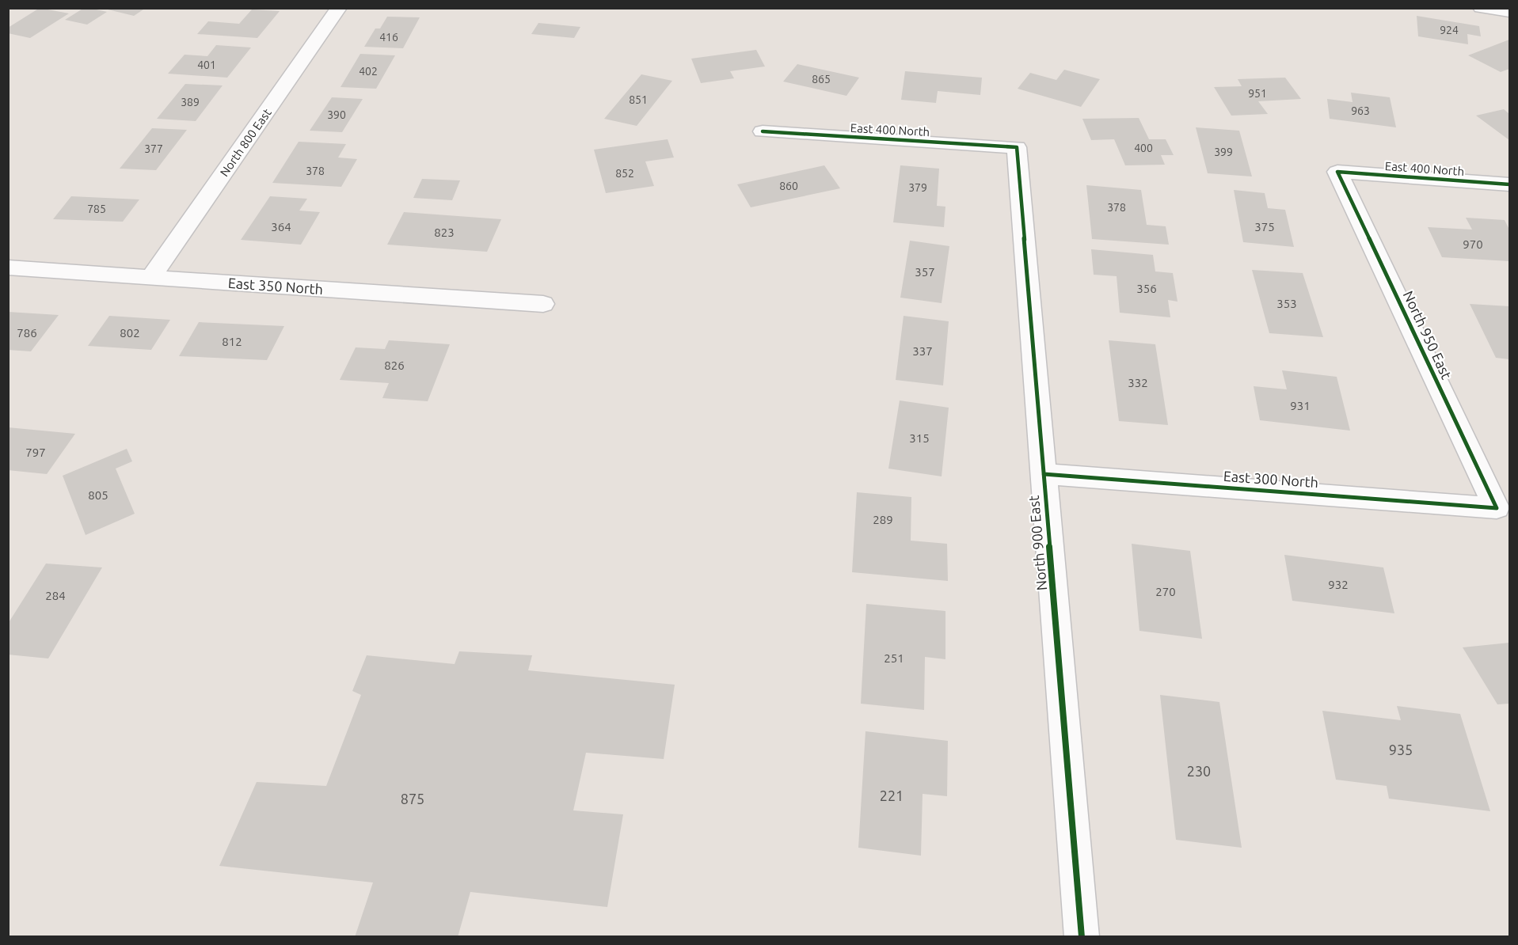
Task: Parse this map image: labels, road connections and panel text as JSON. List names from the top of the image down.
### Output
{
  "streets": {
    "street": [
      "East 400 North",
      "North 800 East",
      "East 350 North",
      "North 950 East",
      "East 300 North",
      "North 900 East"
    ]
  },
  "crossings": [
    ["East 400 North", "North 950 East"],
    ["East 400 North", "North 900 East"],
    ["North 800 East", "East 350 North"],
    ["North 950 East", "East 300 North"],
    ["East 300 North", "North 900 East"]
  ],
  "house_numbers": [
    "924",
    "416",
    "401",
    "402",
    "865",
    "951",
    "851",
    "389",
    "963",
    "390",
    "400",
    "377",
    "399",
    "378",
    "852",
    "860",
    "379",
    "378",
    "785",
    "364",
    "375",
    "823",
    "970",
    "357",
    "356",
    "353",
    "786",
    "802",
    "812",
    "337",
    "826",
    "332",
    "931",
    "315",
    "797",
    "805",
    "289",
    "932",
    "270",
    "284",
    "251",
    "935",
    "230",
    "221",
    "875"
  ]
}
